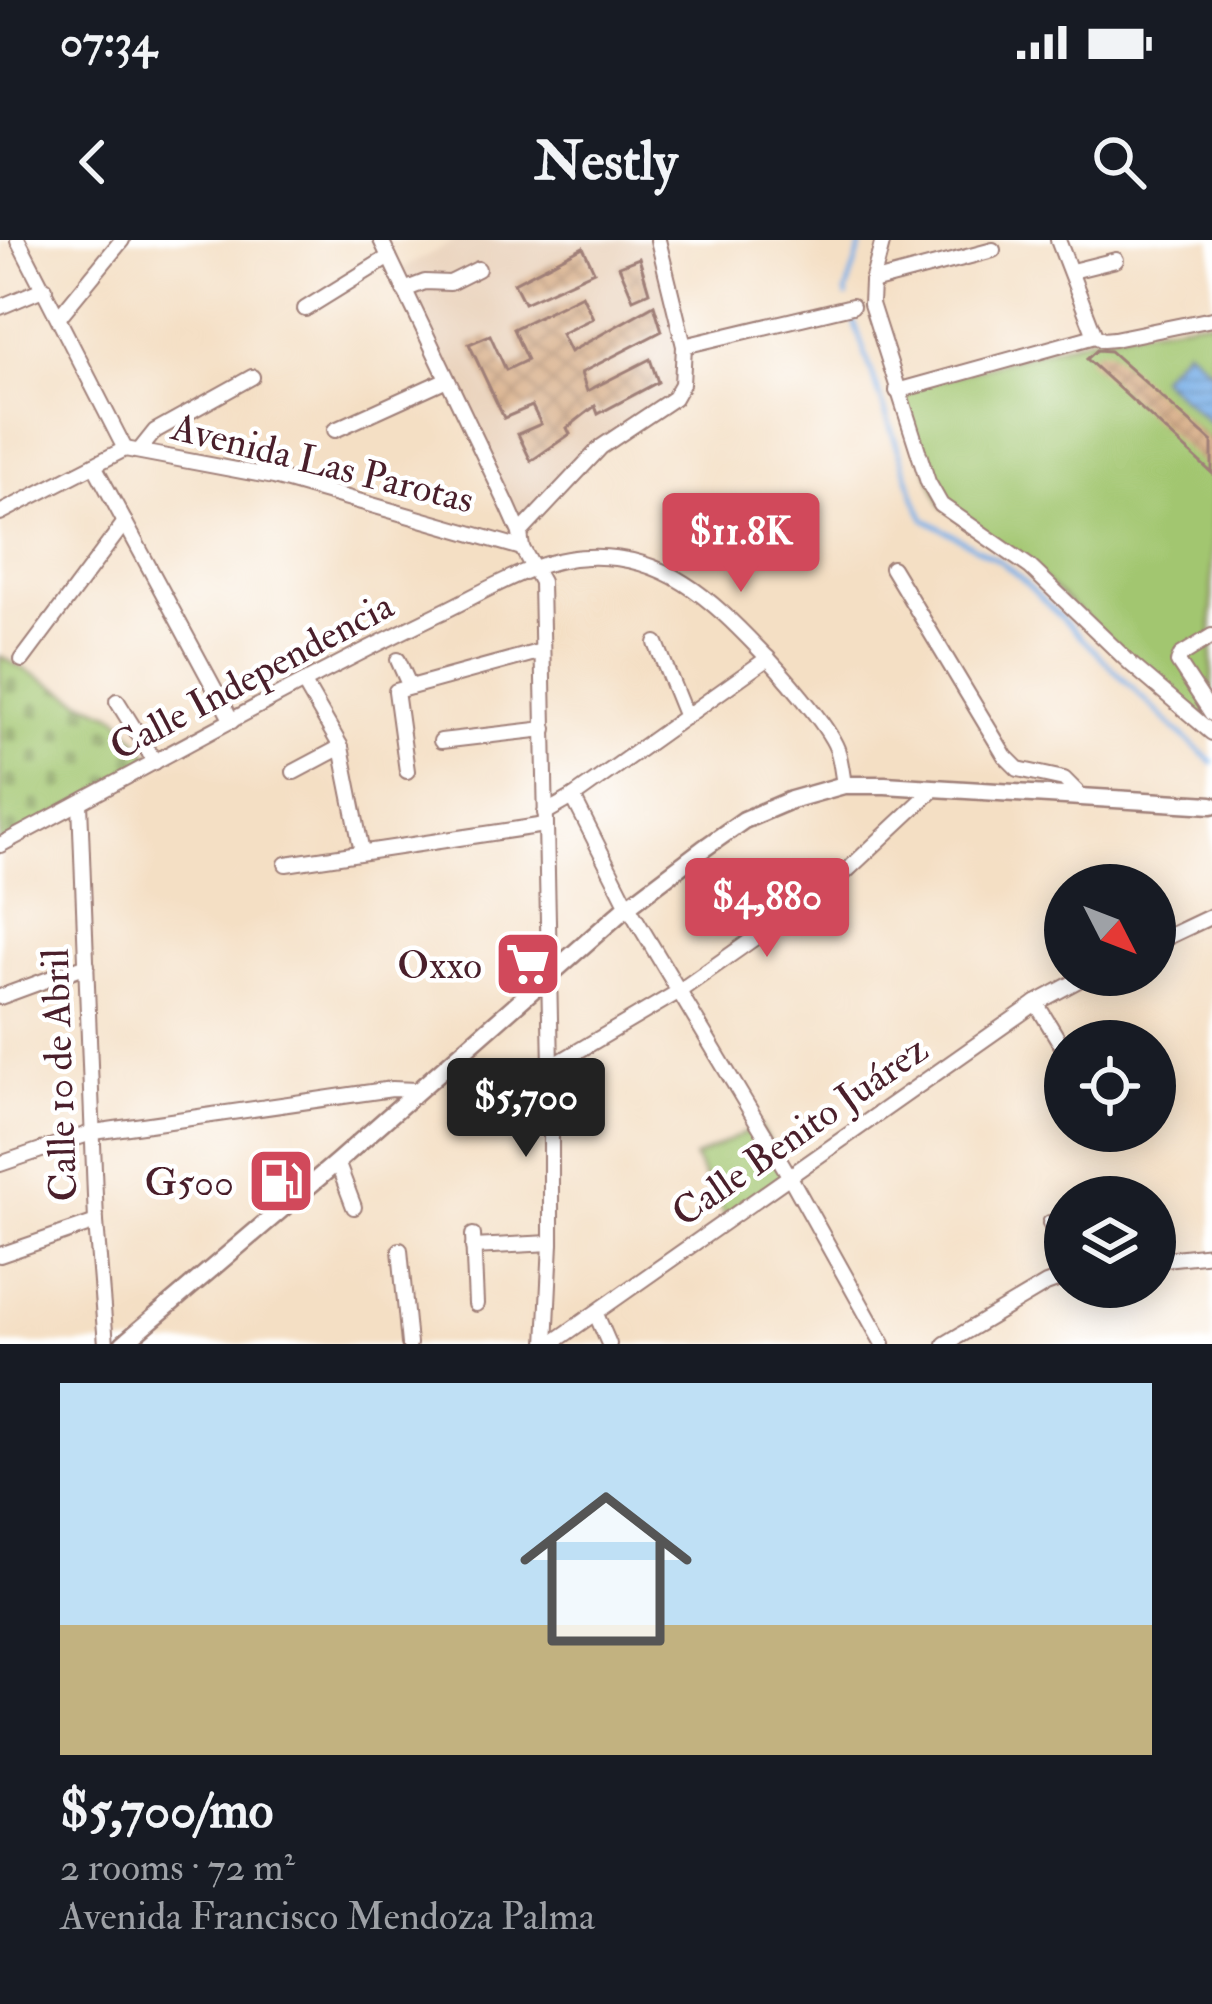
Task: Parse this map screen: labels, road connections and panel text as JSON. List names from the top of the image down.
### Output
{
  "streets": {
    "street": [
      "Avenida Las Parotas",
      "Calle Independencia",
      "Calle 10 de Abril",
      "Calle Benito Juárez"
    ]
  },
  "crossings": [
    ["Calle Independencia", "Calle 10 de Abril"]
  ],
  "places": {
    "supermarket": ["Oxxo"],
    "fuel station": ["G500"]
  },
  "north": "bottom right",
  "page": {
    "status": "07:34",
    "header": "Nestly",
    "price": ["$11.8K", "$4,880", "$5,700"],
    "list": [
      {
        "name": "$5,700/mo",
        "note": "2 rooms · 72 m² · Avenida Francisco Mendoza Palma"
      }
    ]
  }
}
